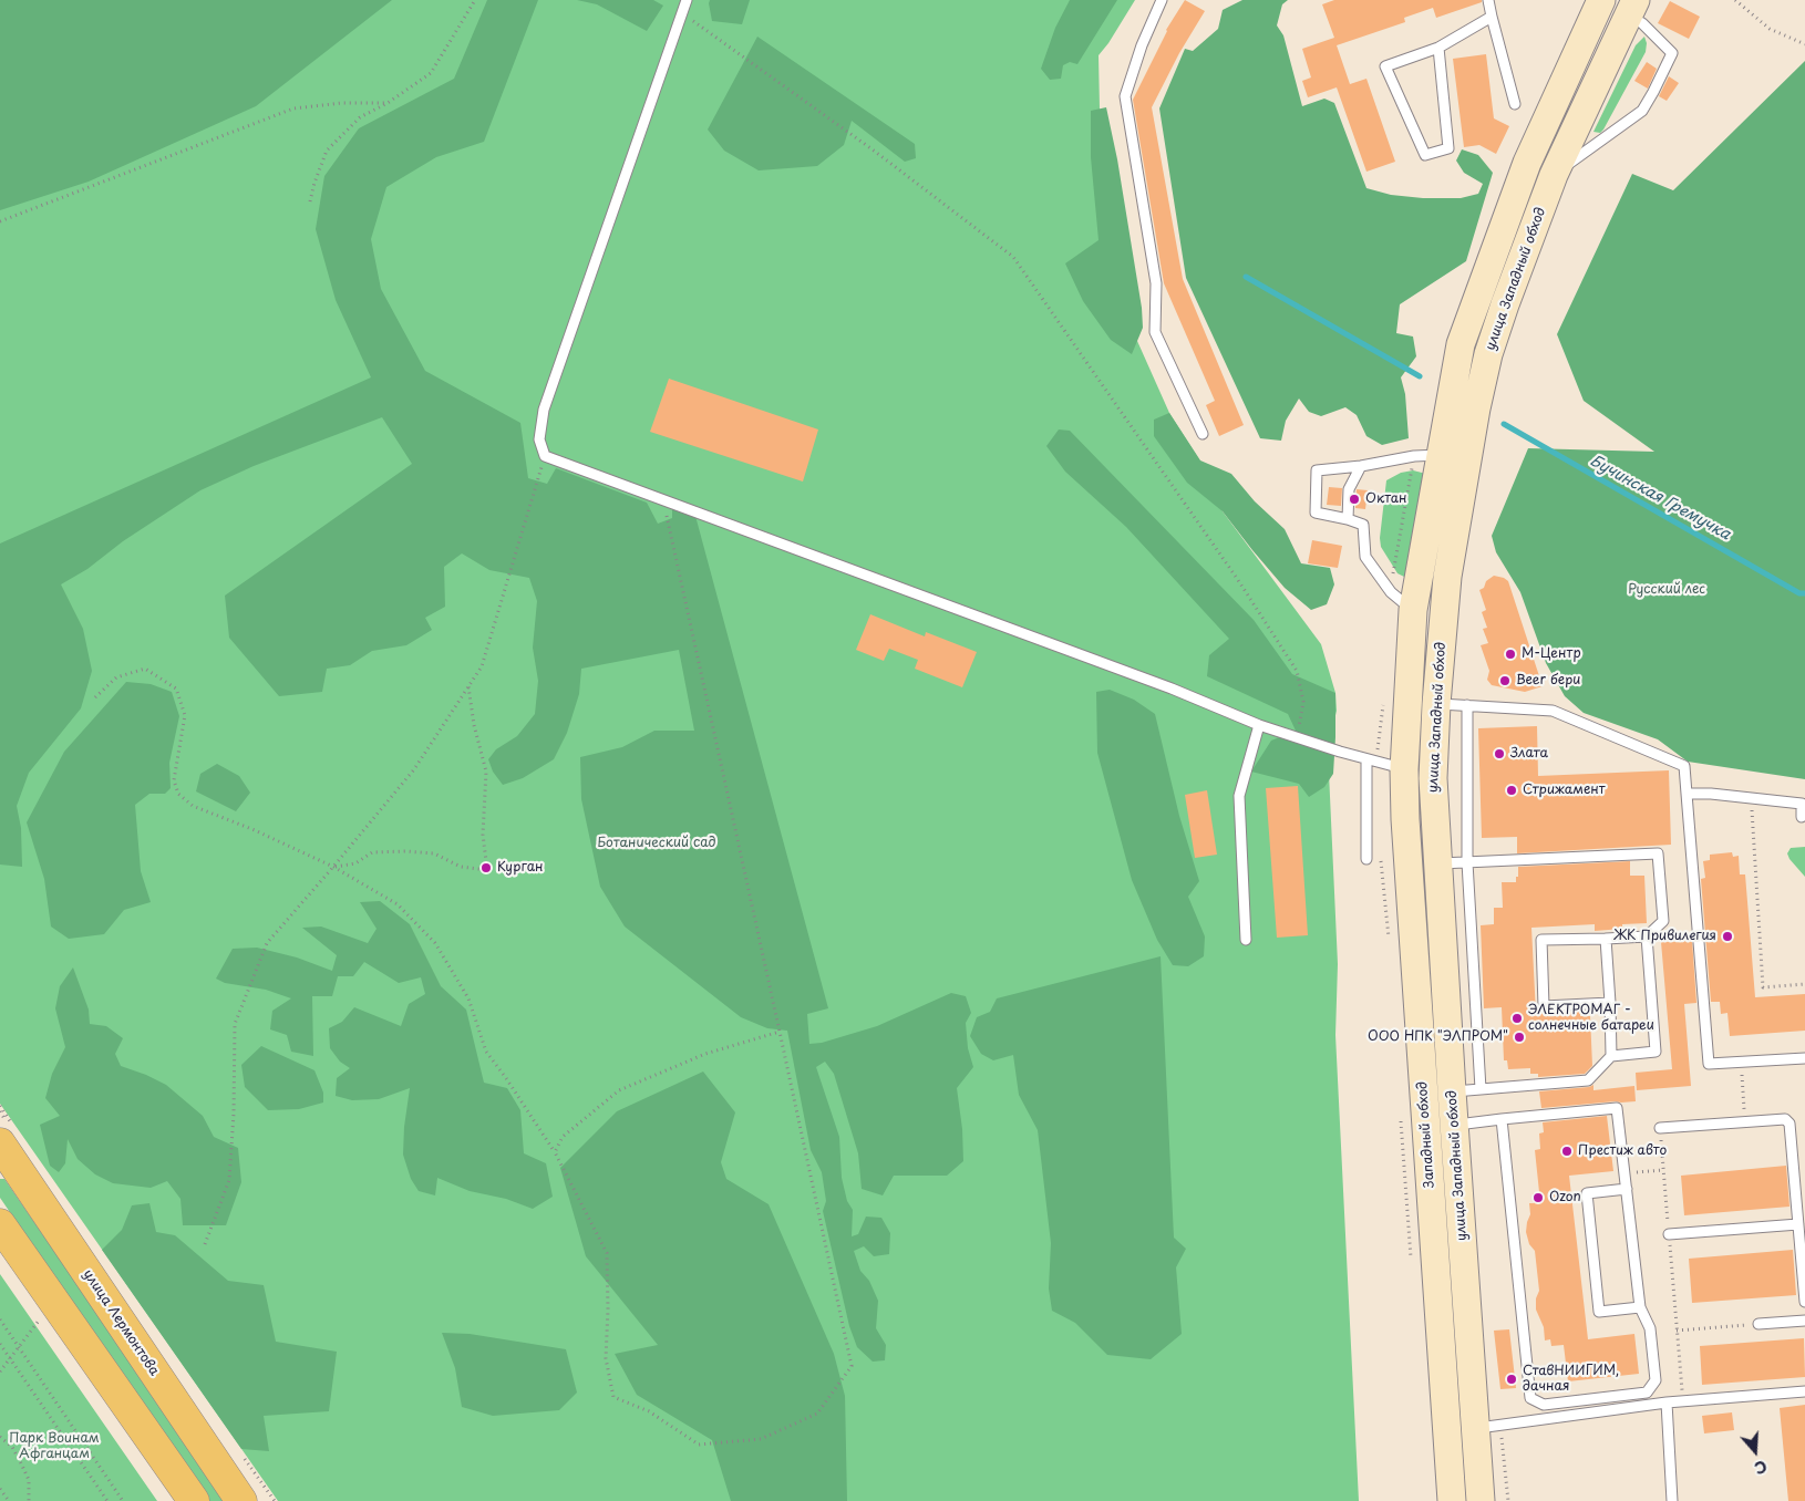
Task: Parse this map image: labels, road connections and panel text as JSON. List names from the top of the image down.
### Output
{
  "streets": {
    "main road": ["улица Западный обход", "Западный обход", "улица Лермонтова"]
  },
  "water": ["Бучинская Гремучка"],
  "parks": ["Русский лес", "Ботанический сад", "Парк Воинам Афганцам"],
  "places": [
    "Октан",
    "М-Центр",
    "Beer бери",
    "Злата",
    "Стрижамент",
    "Курган",
    "ЖК Привилегия",
    "ЭЛЕКТРОМАГ - солнечные батареи",
    "ООО НПК \"ЭЛПРОМ\"",
    "Престиж авто",
    "Ozon",
    "СтавНИИГИМ, дачная"
  ],
  "north": "bottom"
}
